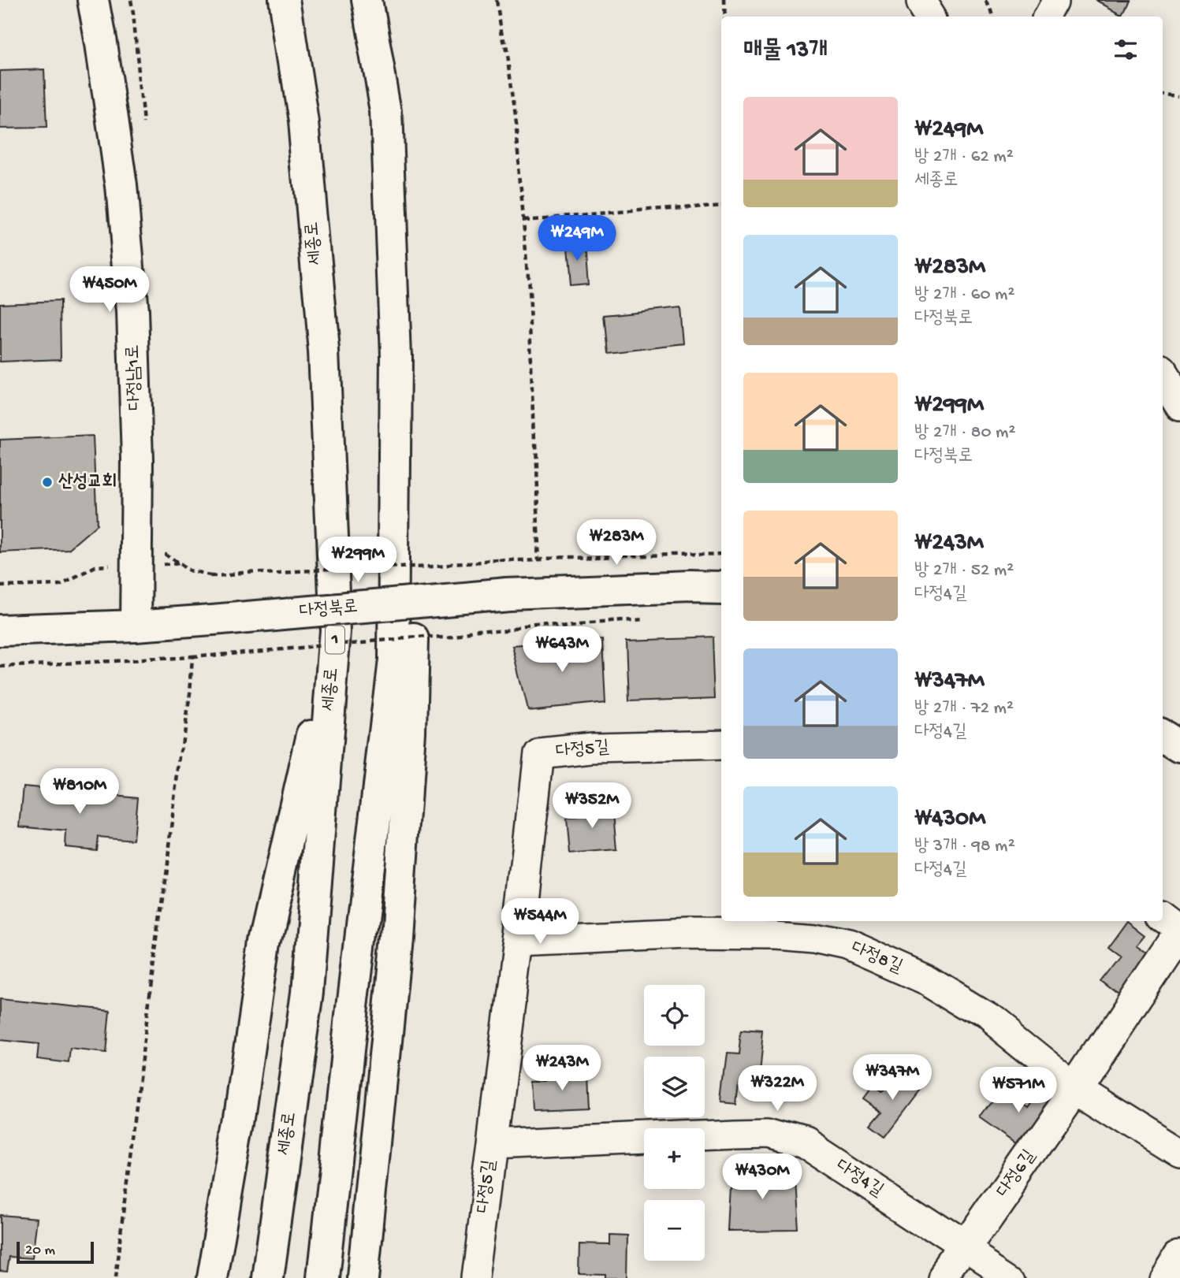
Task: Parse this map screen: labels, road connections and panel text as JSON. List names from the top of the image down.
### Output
{
  "streets": {
    "main road": [
      "세종로",
      "다정남1로",
      "다정북로",
      "1"
    ],
    "street": [
      "다정5길",
      "다정8길",
      "다정6길",
      "다정4길"
    ]
  },
  "crossings": [
    ["다정남1로", "다정북로"],
    ["다정5길", "다정8길"],
    ["다정5길", "다정4길"],
    ["다정8길", "다정6길"],
    ["다정6길", "다정4길"]
  ],
  "places": ["산성교회"],
  "scale_bar": "20 m",
  "page": {
    "heading": "매물 13개",
    "list": [
      {
        "name": "₩249M",
        "note": "방 2개 · 62 m² · 세종로"
      },
      {
        "name": "₩283M",
        "note": "방 2개 · 60 m² · 다정북로"
      },
      {
        "name": "₩299M",
        "note": "방 2개 · 80 m² · 다정북로"
      },
      {
        "name": "₩243M",
        "note": "방 2개 · 52 m² · 다정4길"
      },
      {
        "name": "₩347M",
        "note": "방 2개 · 72 m² · 다정4길"
      },
      {
        "name": "₩430M",
        "note": "방 3개 · 98 m² · 다정4길"
      }
    ],
    "price": [
      "₩249M",
      "₩450M",
      "₩283M",
      "₩299M",
      "₩643M",
      "₩810M",
      "₩352M",
      "₩544M",
      "₩243M",
      "₩347M",
      "₩322M",
      "₩571M",
      "₩430M"
    ],
    "map_buttons": ["+", "−"],
    "scale": "20 m"
  }
}
